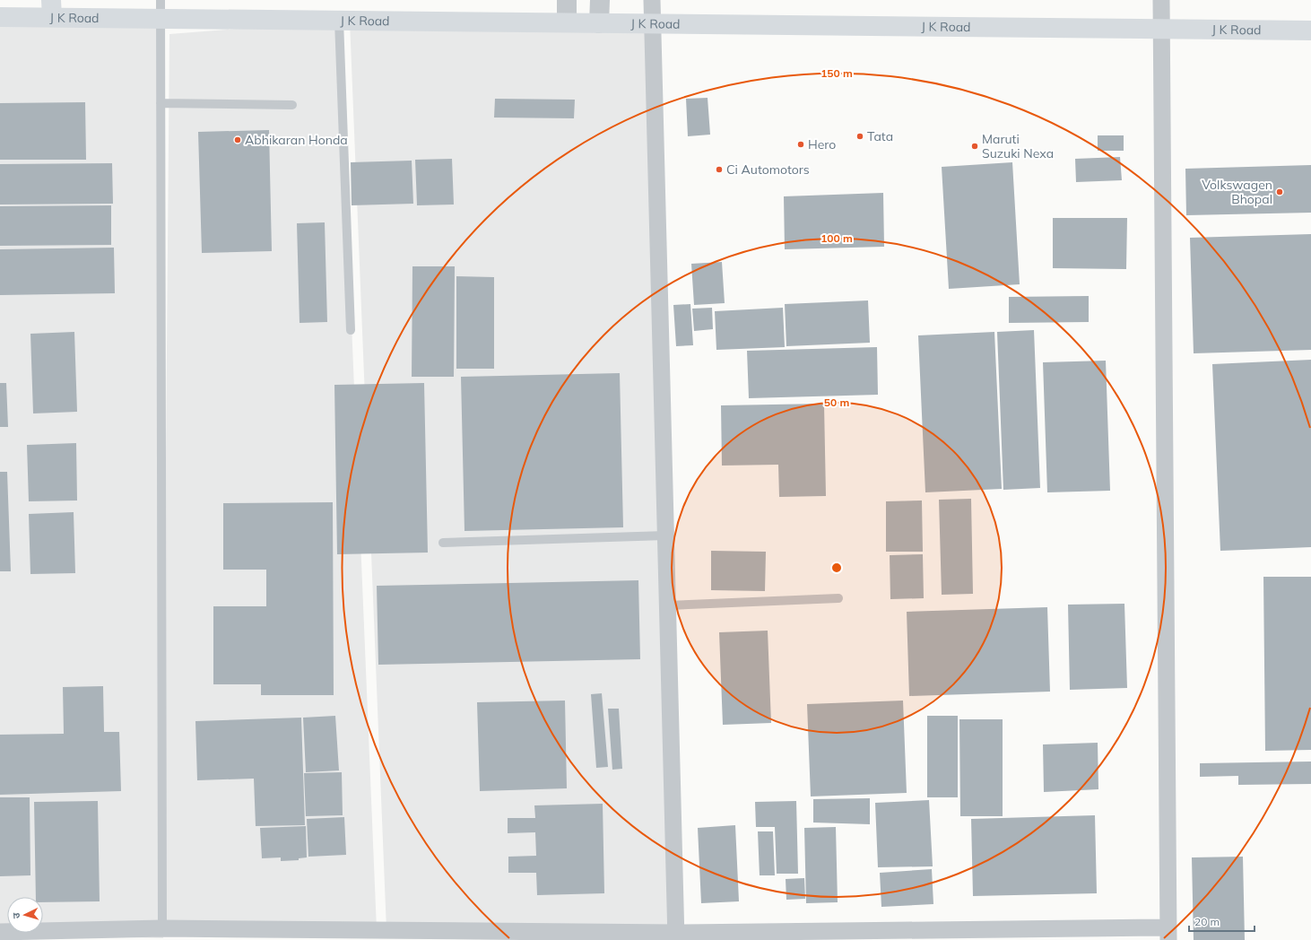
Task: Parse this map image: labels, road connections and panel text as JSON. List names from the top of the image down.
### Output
{
  "streets": {
    "main road": ["J K Road"]
  },
  "places": [
    "Tata",
    "Abhikaran Honda",
    "Hero",
    "Maruti Suzuki Nexa",
    "Ci Automotors",
    "Volkswagen Bhopal"
  ],
  "scale_bar": "20 m",
  "north": "left",
  "rings": ["150 m", "100 m", "50 m"]
}
